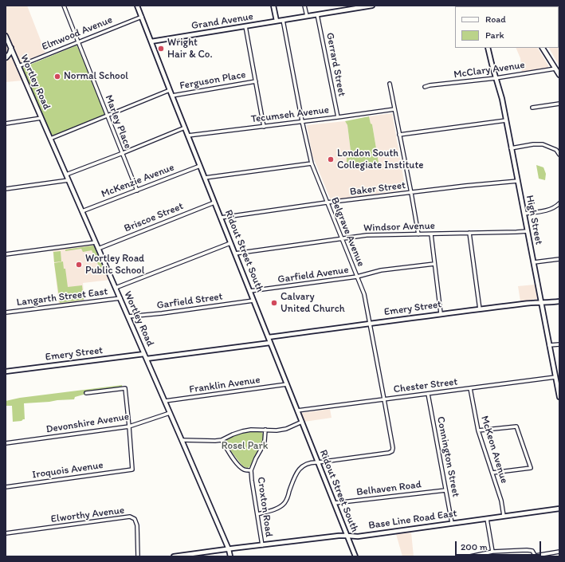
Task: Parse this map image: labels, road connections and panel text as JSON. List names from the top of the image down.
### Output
{
  "streets": {
    "street": [
      "Grand Avenue",
      "Elmwood Avenue",
      "Gerrard Street",
      "McClary Avenue",
      "Ferguson Place",
      "Wortley Road",
      "Tecumseh Avenue",
      "Marley Place",
      "McKenzie Avenue",
      "Baker Street",
      "Briscoe Street",
      "High Street",
      "Windsor Avenue",
      "Belgrave Avenue",
      "Ridout Street South",
      "Garfield Avenue",
      "Langarth Street East",
      "Garfield Street",
      "Emery Street",
      "Franklin Avenue",
      "Chester Street",
      "Devonshire Avenue",
      "McKeon Avenue",
      "Connington Street",
      "Iroquois Avenue",
      "Belhaven Road",
      "Croxton Road",
      "Elworthy Avenue",
      "Base Line Road East"
    ]
  },
  "crossings": [
    ["Grand Avenue", "Gerrard Street"],
    ["Grand Avenue", "Belgrave Avenue"],
    ["Grand Avenue", "Ridout Street South"],
    ["Elmwood Avenue", "Wortley Road"],
    ["Elmwood Avenue", "Marley Place"],
    ["Elmwood Avenue", "Ridout Street South"],
    ["Gerrard Street", "Tecumseh Avenue"],
    ["McClary Avenue", "High Street"],
    ["Ferguson Place", "Ridout Street South"],
    ["Wortley Road", "McKenzie Avenue"],
    ["Wortley Road", "Briscoe Street"],
    ["Wortley Road", "Langarth Street East"],
    ["Wortley Road", "Garfield Street"],
    ["Wortley Road", "Emery Street"],
    ["Wortley Road", "Franklin Avenue"],
    ["Wortley Road", "Devonshire Avenue"],
    ["Wortley Road", "Base Line Road East"],
    ["Tecumseh Avenue", "Belgrave Avenue"],
    ["Tecumseh Avenue", "Ridout Street South"],
    ["Marley Place", "McKenzie Avenue"],
    ["McKenzie Avenue", "Ridout Street South"],
    ["Baker Street", "High Street"],
    ["Baker Street", "Belgrave Avenue"],
    ["Baker Street", "Ridout Street South"],
    ["Briscoe Street", "Ridout Street South"],
    ["High Street", "Windsor Avenue"],
    ["High Street", "Emery Street"],
    ["High Street", "Chester Street"],
    ["Windsor Avenue", "Belgrave Avenue"],
    ["Windsor Avenue", "Ridout Street South"],
    ["Belgrave Avenue", "Ridout Street South"],
    ["Belgrave Avenue", "Garfield Avenue"],
    ["Belgrave Avenue", "Emery Street"],
    ["Belgrave Avenue", "Chester Street"],
    ["Ridout Street South", "Garfield Avenue"],
    ["Ridout Street South", "Garfield Street"],
    ["Ridout Street South", "Emery Street"],
    ["Ridout Street South", "Franklin Avenue"],
    ["Ridout Street South", "Chester Street"],
    ["Ridout Street South", "Belhaven Road"],
    ["Ridout Street South", "Base Line Road East"],
    ["Chester Street", "McKeon Avenue"],
    ["Chester Street", "Connington Street"],
    ["Devonshire Avenue", "Iroquois Avenue"],
    ["McKeon Avenue", "Base Line Road East"],
    ["Connington Street", "Belhaven Road"],
    ["Connington Street", "Base Line Road East"],
    ["Croxton Road", "Base Line Road East"]
  ],
  "parks": ["Rosel Park"],
  "places": [
    "Wright Hair & Co.",
    "Normal School",
    "London South Collegiate Institute",
    "Wortley Road Public School",
    "Calvary United Church"
  ],
  "legend": ["Road", "Park"],
  "scale_bar": "200 m"
}
